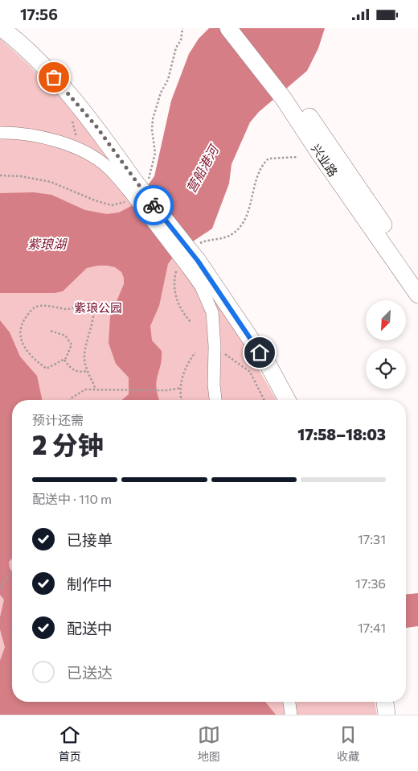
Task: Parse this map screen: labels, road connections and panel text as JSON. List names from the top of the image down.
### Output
{
  "streets": {
    "main road": ["兴业路"]
  },
  "water": ["营船港河", "紫琅湖"],
  "parks": ["紫琅公园"],
  "north": "bottom left",
  "page": {
    "status": "17:56",
    "heading": ["2 分钟", "预计还需", "17:58–18:03"],
    "bar": "配送中 · 110 m",
    "list": [
      ["已接单", "17:31"],
      ["制作中", "17:36"],
      ["配送中", "17:41"],
      "已送达"
    ],
    "tabs": ["首页", "地图", "收藏"]
  }
}
